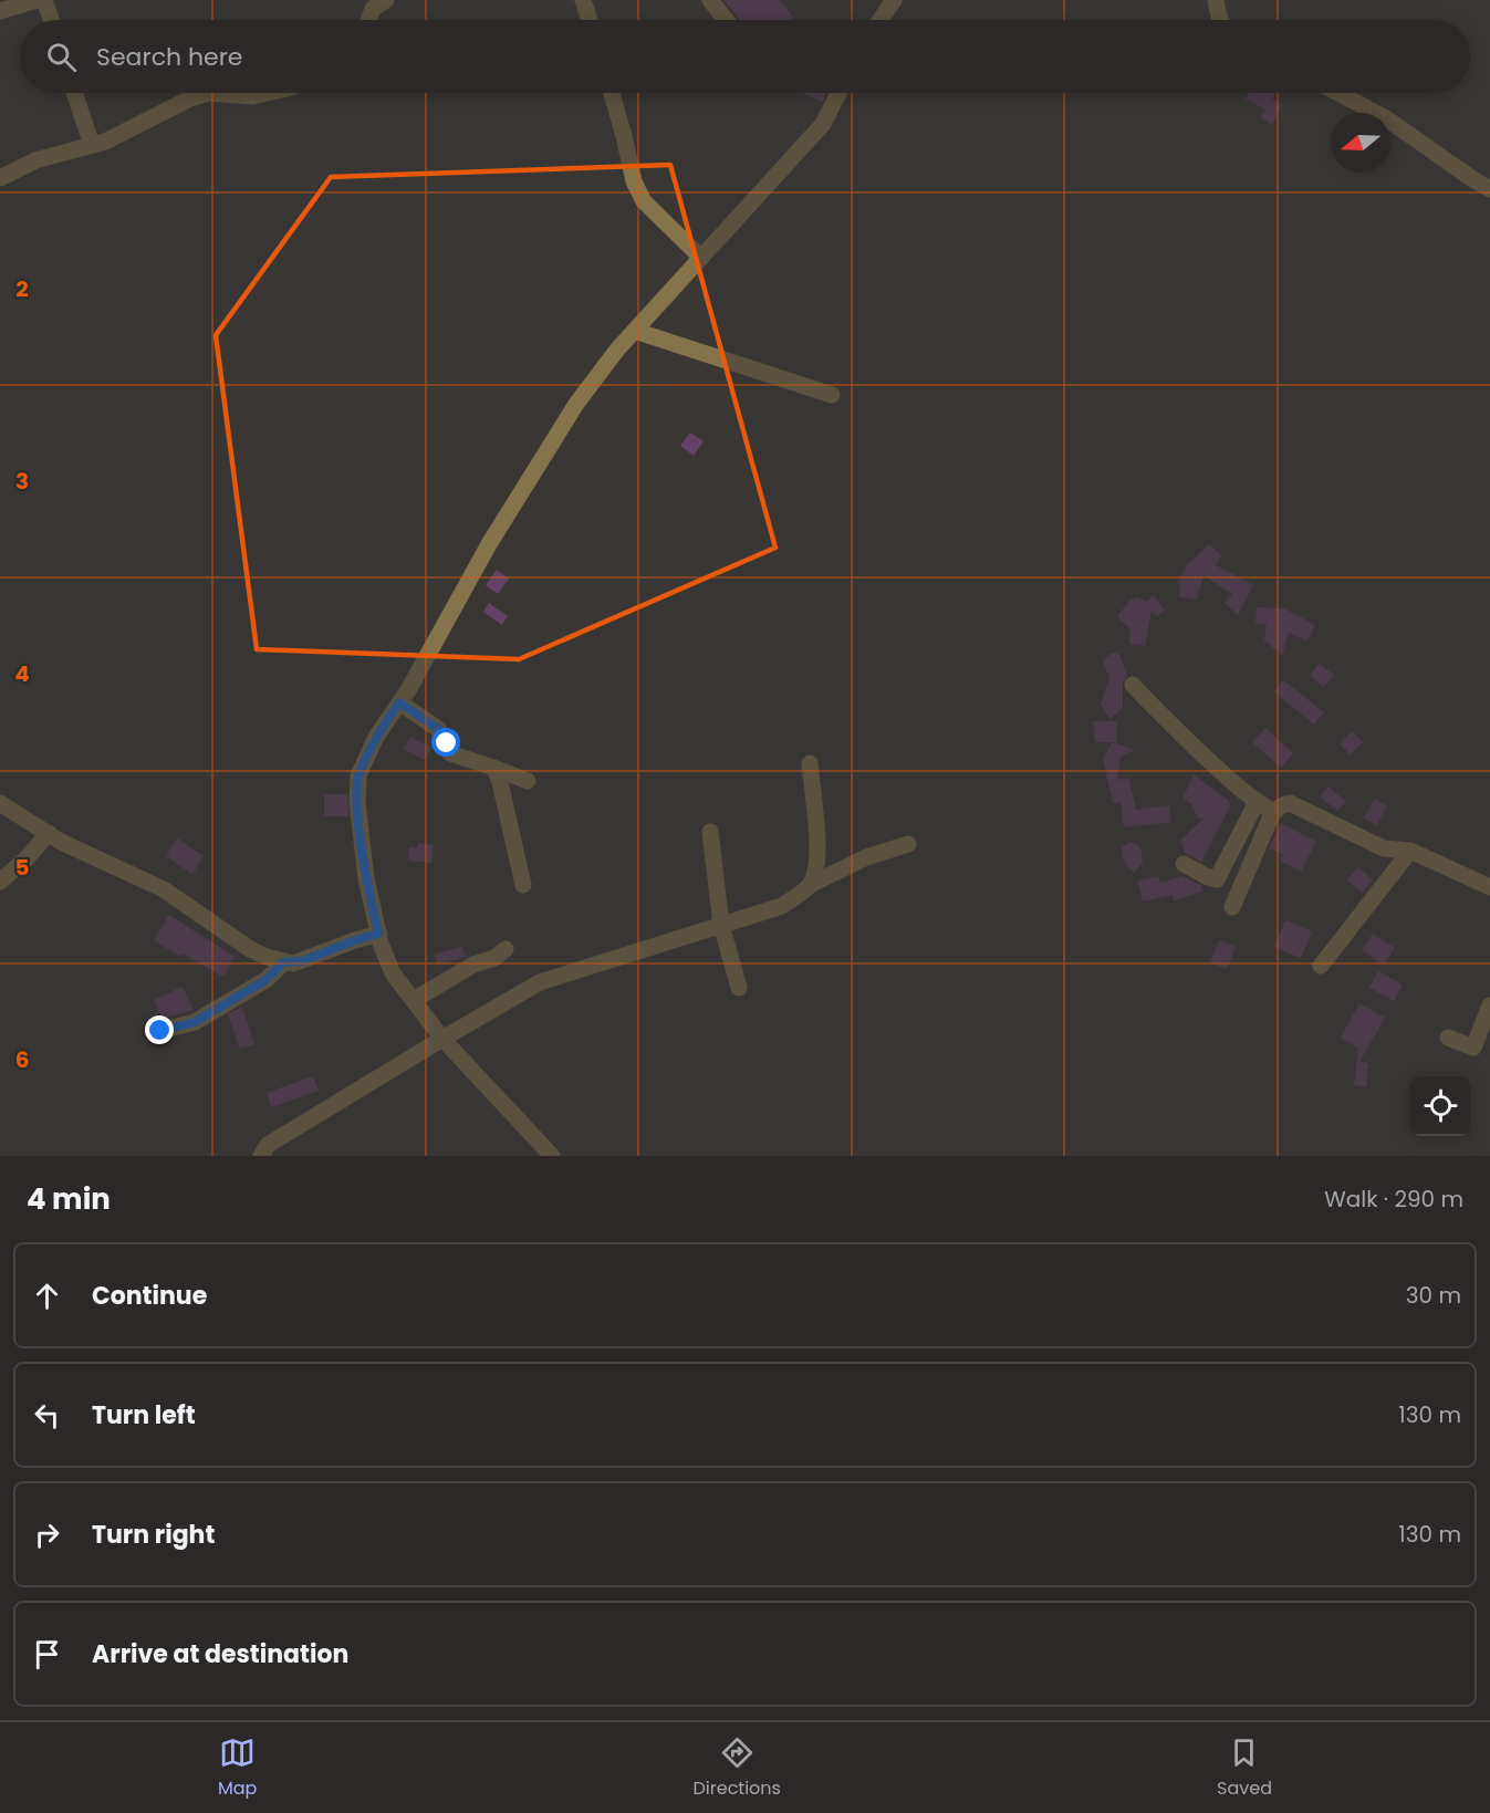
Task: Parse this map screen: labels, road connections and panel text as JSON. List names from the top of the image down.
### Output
{
  "north": "left",
  "page": {
    "search": "Search here",
    "heading": ["4 min", "Walk · 290 m"],
    "list": [
      ["Continue", "30 m"],
      ["Turn left", "130 m"],
      ["Turn right", "130 m"],
      "Arrive at destination"
    ],
    "nav": ["Map", "Directions", "Saved"]
  },
  "grid": {
    "rows": [
      "2",
      "3",
      "4",
      "5",
      "6"
    ]
  }
}
